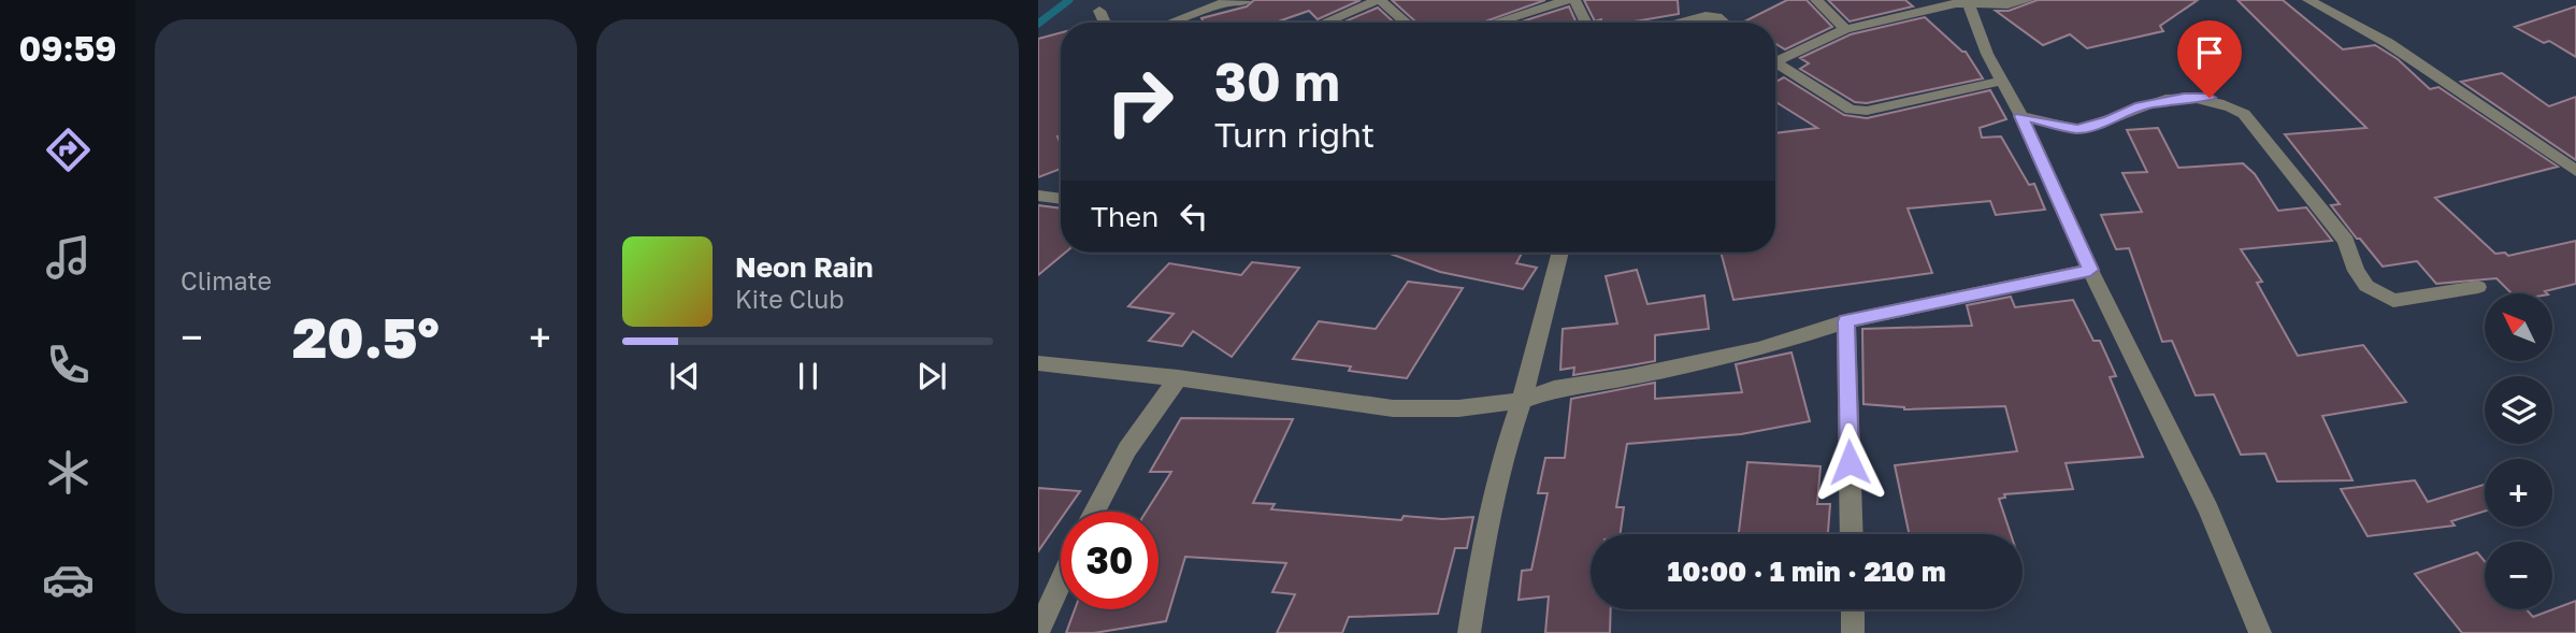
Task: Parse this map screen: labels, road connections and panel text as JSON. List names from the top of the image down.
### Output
{
  "north": "top left",
  "page": {
    "tabs": "09:59",
    "tile": "Climate",
    "turn": ["30 m", "Turn right"],
    "then": "Then",
    "song": ["Neon Rain", "Kite Club"],
    "map_buttons": ["+", "−"],
    "heat": ["−", "20.5°", "+"],
    "limit": "30",
    "trip": "10:00 · 1 min · 210 m"
  }
}
